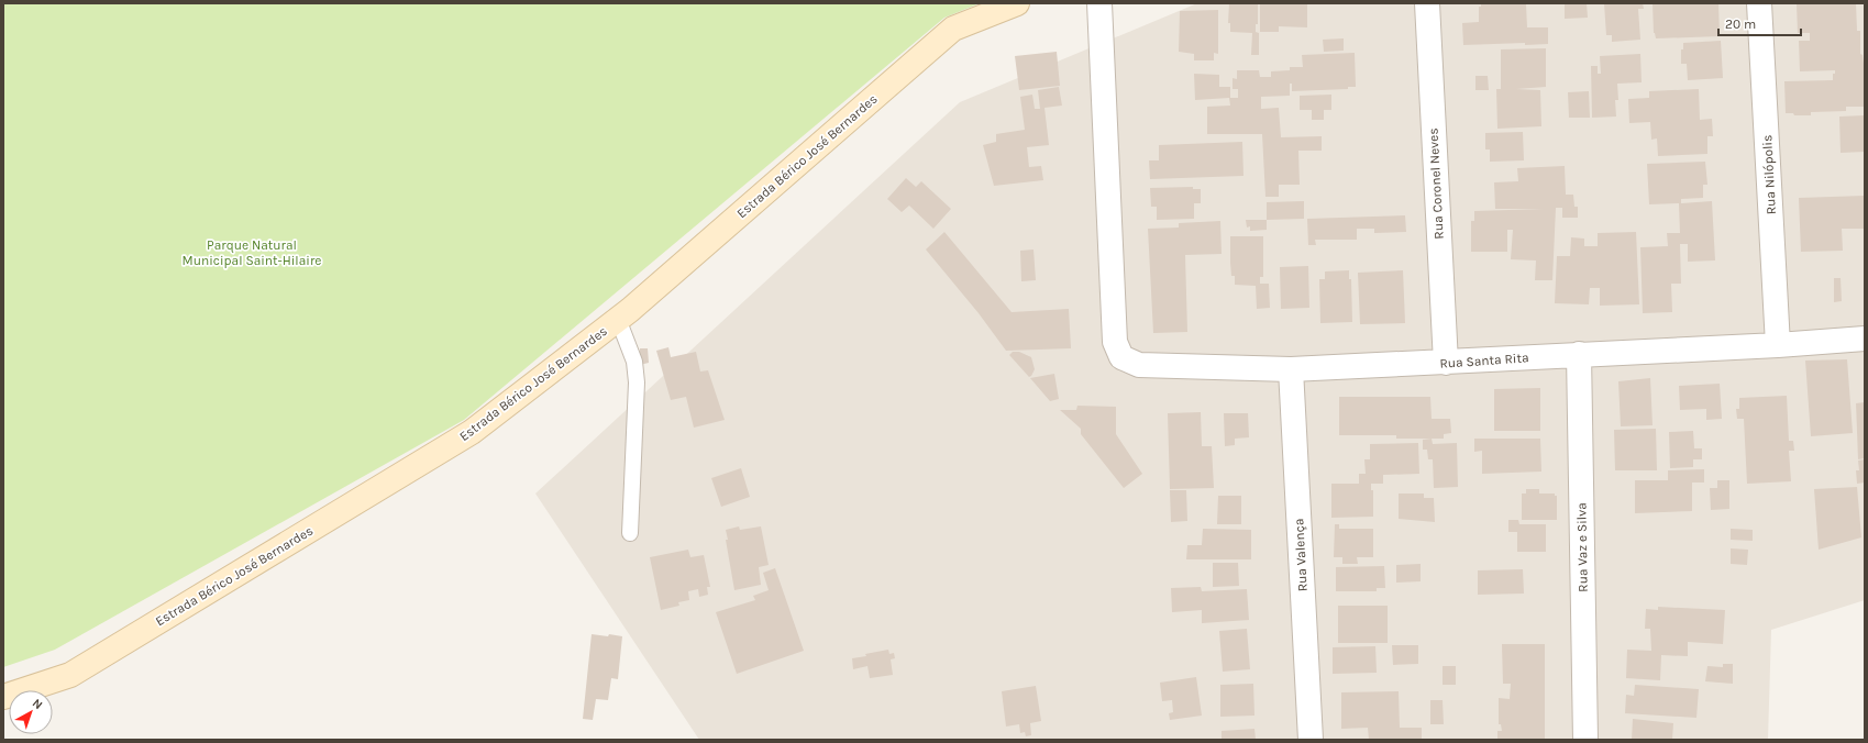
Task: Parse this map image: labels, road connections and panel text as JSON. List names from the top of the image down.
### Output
{
  "streets": {
    "main road": ["Estrada Bérico José Bernardes"],
    "street": [
      "Rua Nilópolis",
      "Rua Coronel Neves",
      "Rua Santa Rita",
      "Rua Vaz e Silva",
      "Rua Valença"
    ]
  },
  "crossings": [
    ["Rua Nilópolis", "Rua Santa Rita"],
    ["Rua Coronel Neves", "Rua Santa Rita"],
    ["Rua Santa Rita", "Rua Vaz e Silva"],
    ["Rua Santa Rita", "Rua Valença"]
  ],
  "parks": ["Parque Natural Municipal Saint-Hilaire"],
  "scale_bar": "20 m",
  "north": "top right"
}
